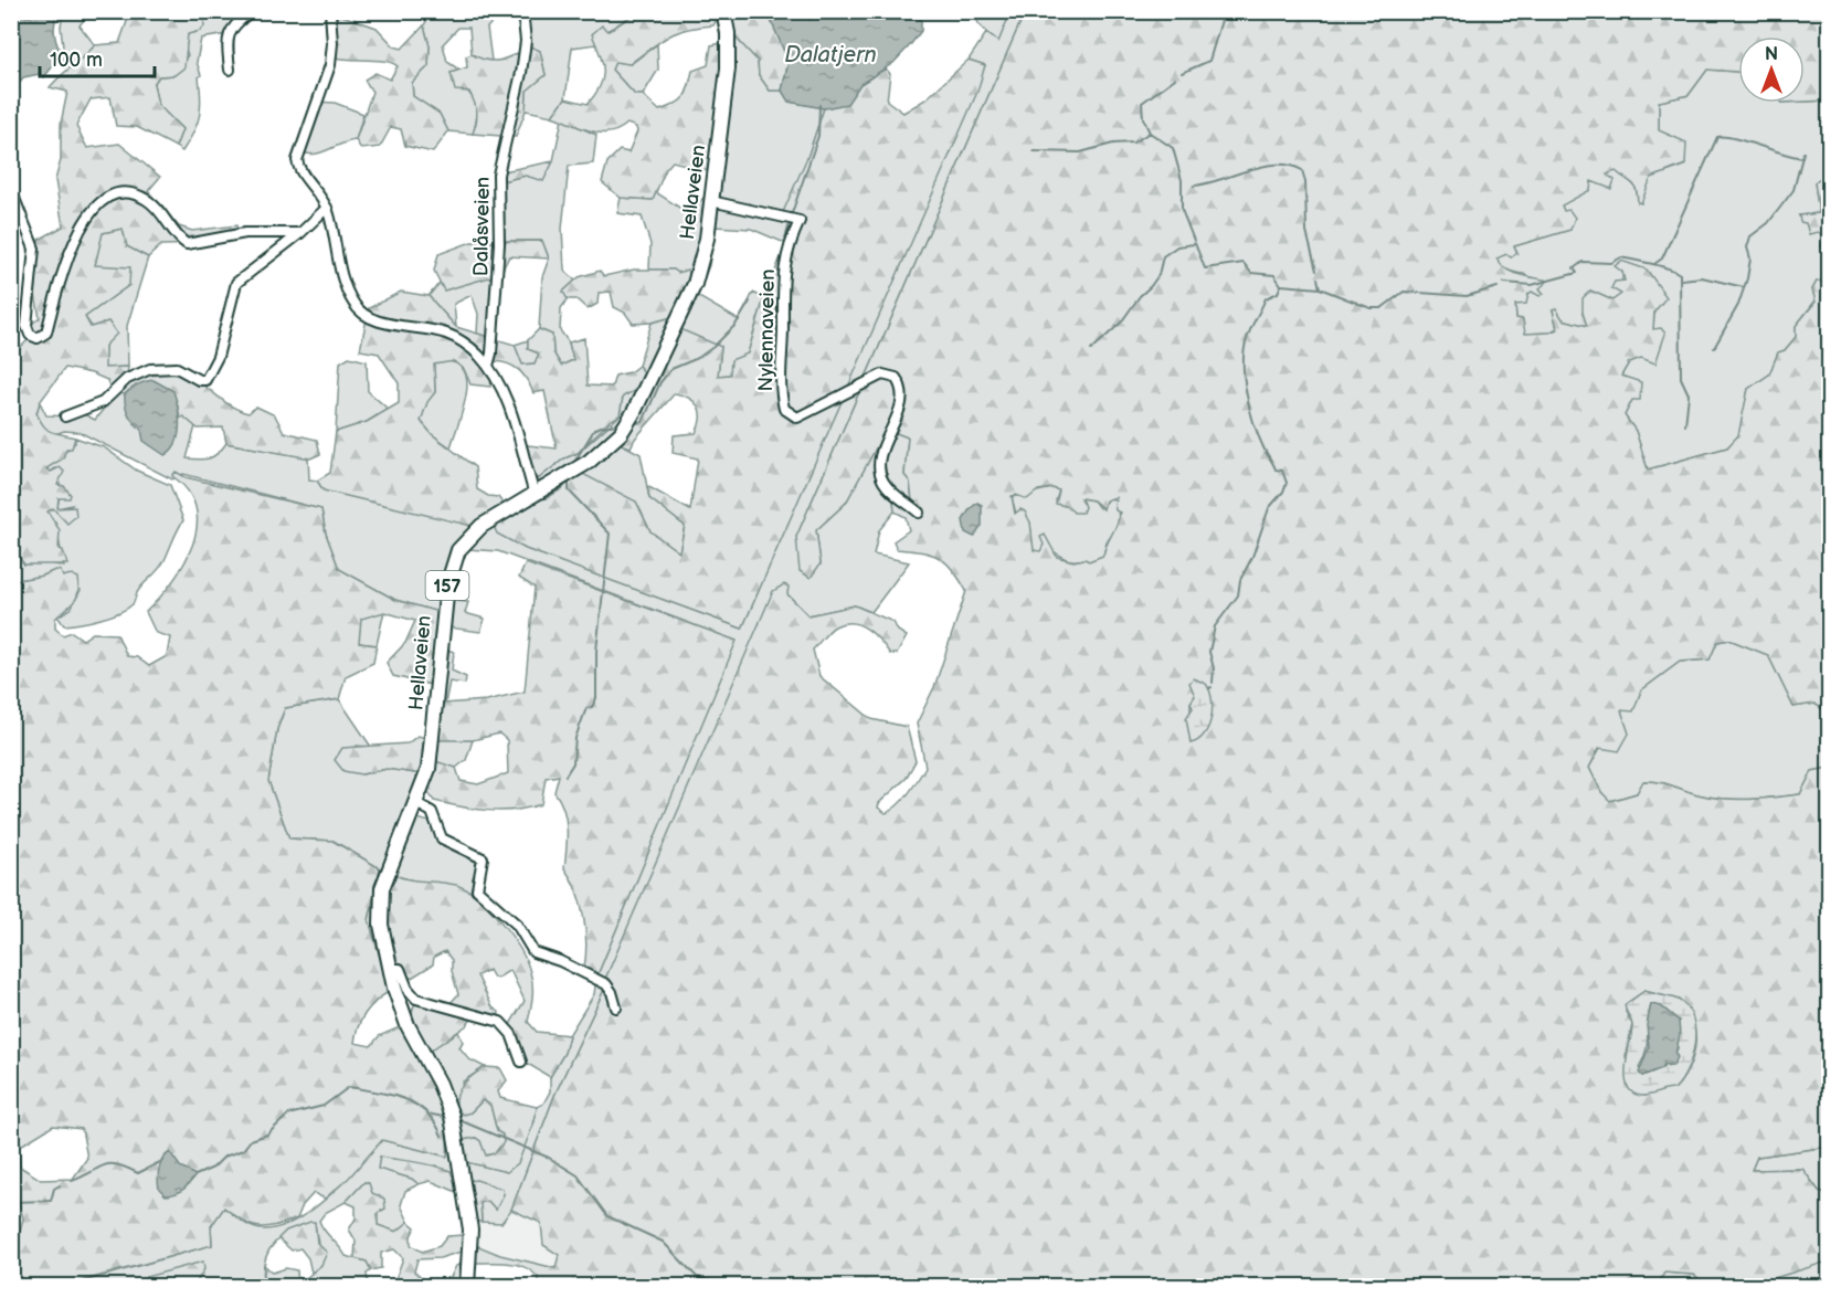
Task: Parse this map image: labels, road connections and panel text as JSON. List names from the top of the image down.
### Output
{
  "streets": {
    "main road": ["Hellaveien", "157"],
    "street": ["Dalåsveien", "Nylennaveien"]
  },
  "crossings": [
    ["Hellaveien", "Nylennaveien"]
  ],
  "water": ["Dalatjern"],
  "scale_bar": "100 m",
  "north": "top"
}
